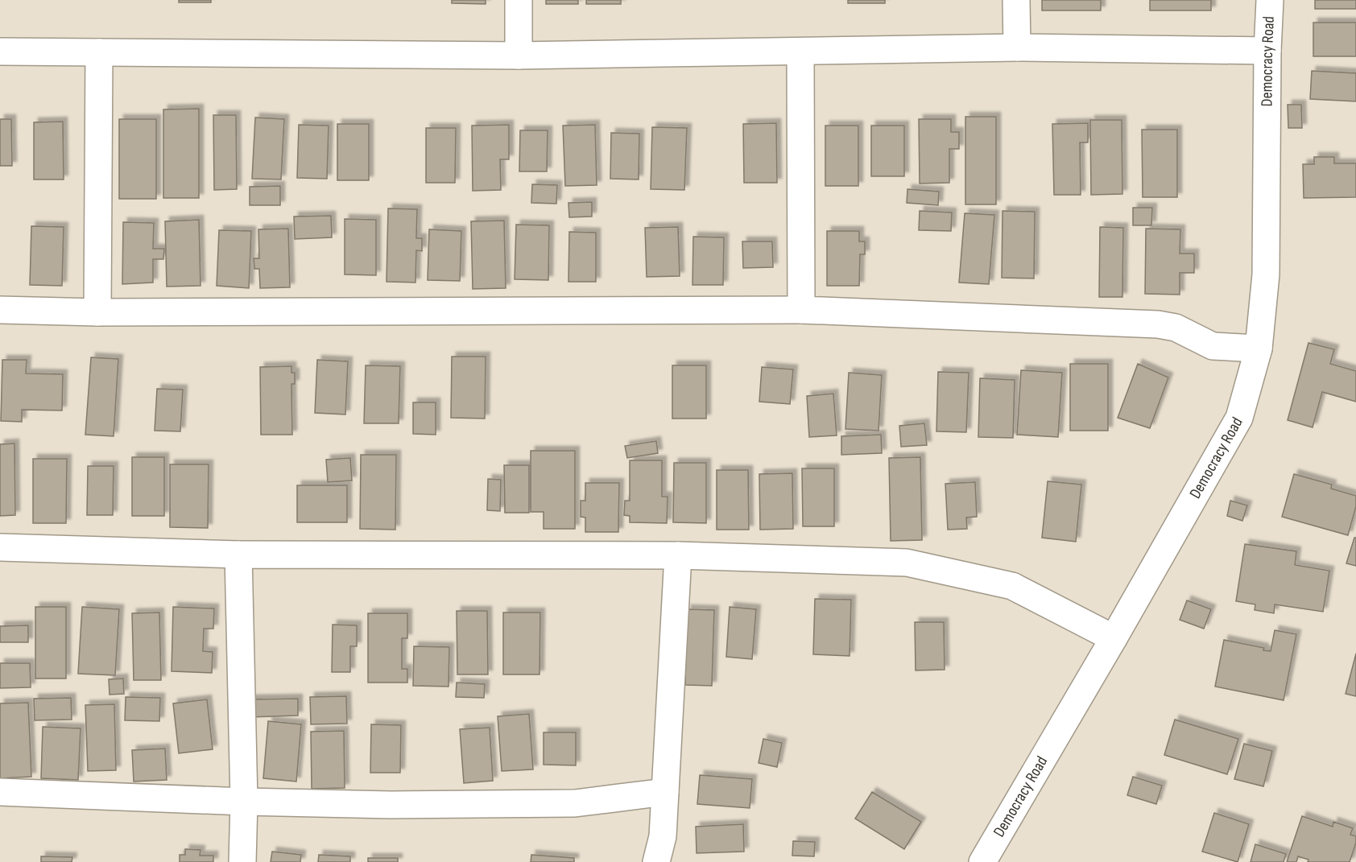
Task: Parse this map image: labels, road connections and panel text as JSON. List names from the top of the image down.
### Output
{
  "streets": {
    "street": ["Democracy Road"]
  }
}
